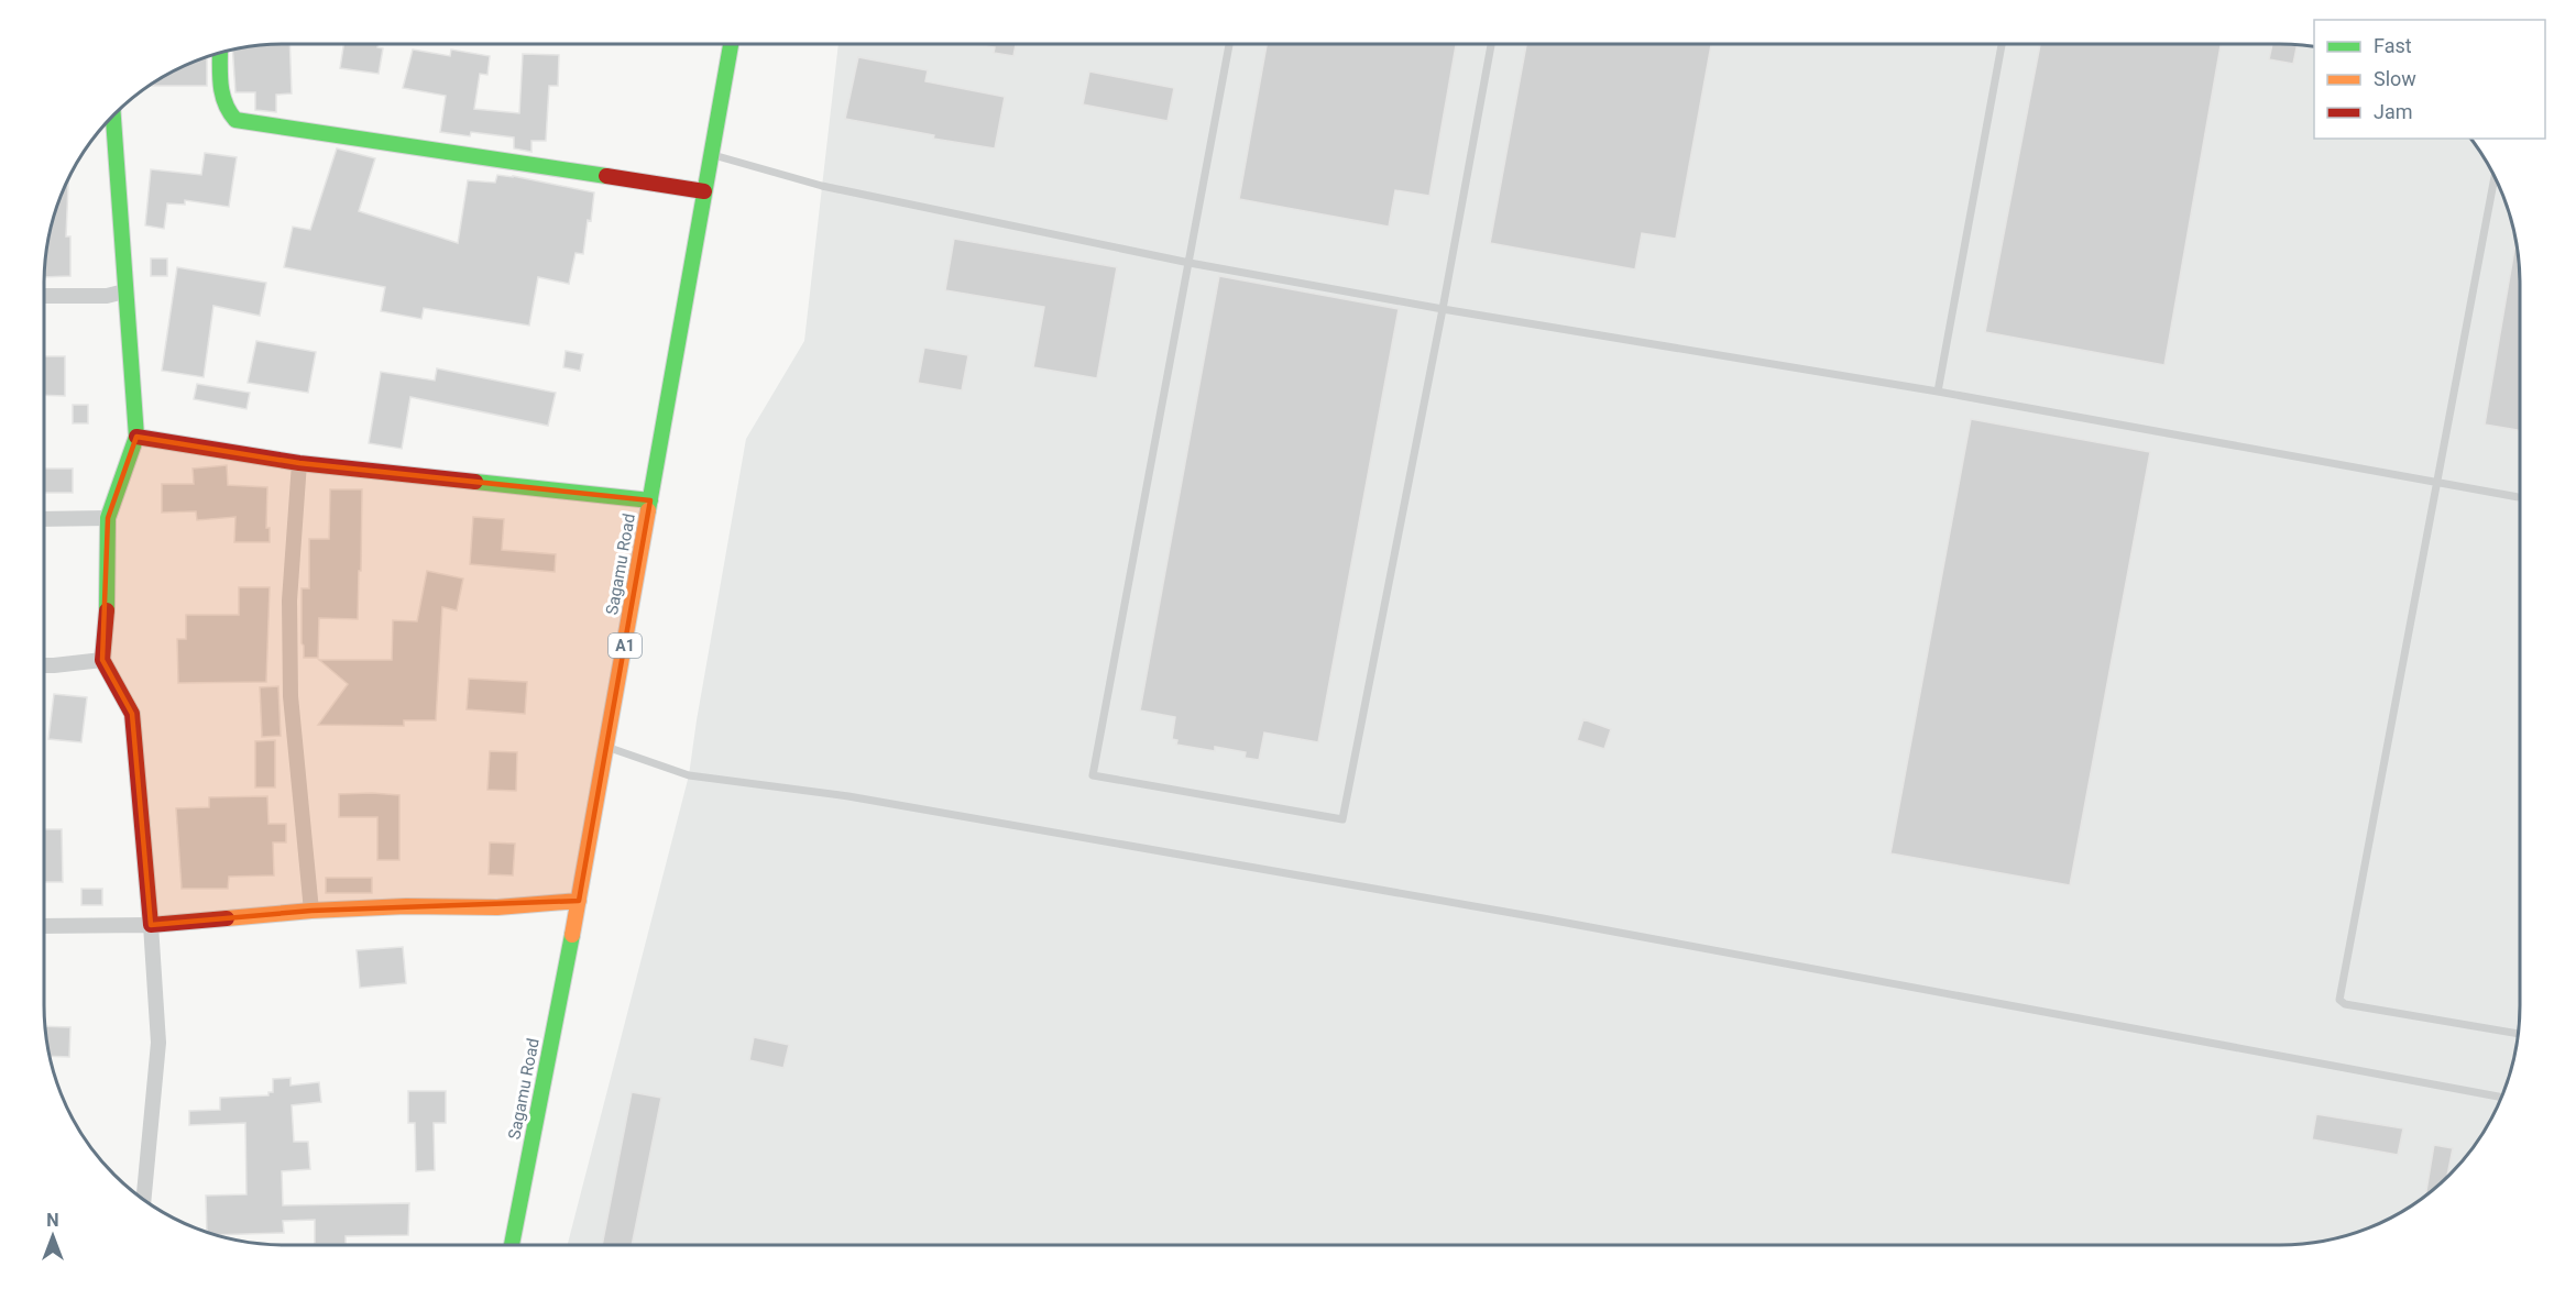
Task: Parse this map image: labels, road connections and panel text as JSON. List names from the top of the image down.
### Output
{
  "streets": {
    "main road": ["Sagamu Road", "A1"]
  },
  "legend": ["Fast", "Slow", "Jam"],
  "north": "top"
}
